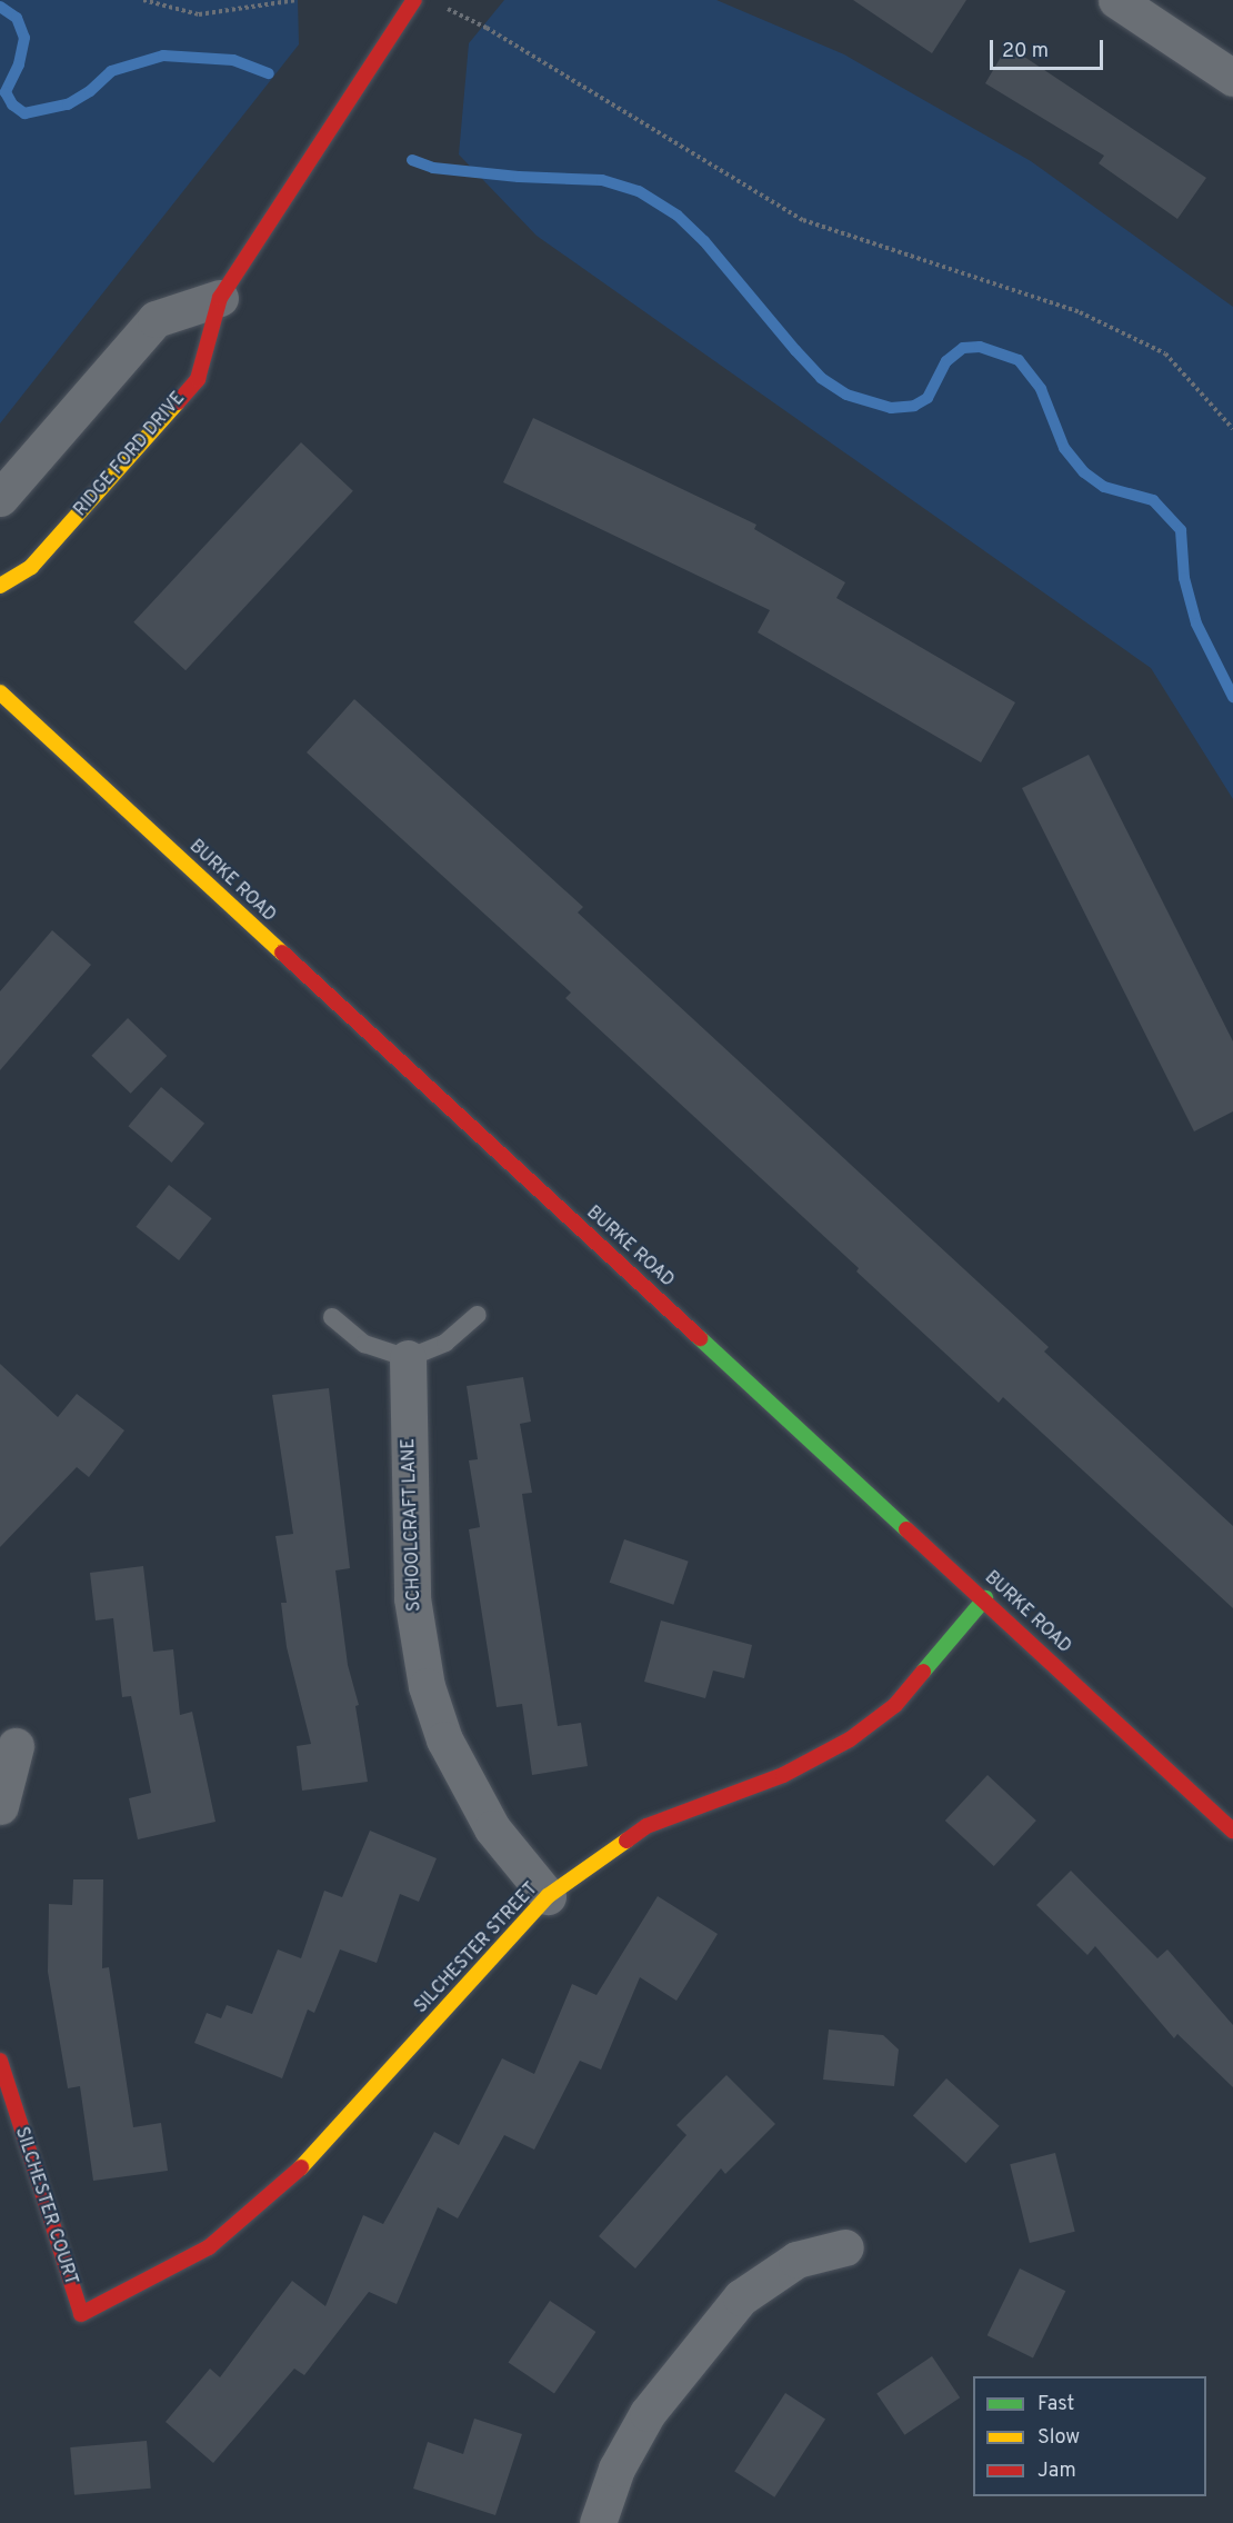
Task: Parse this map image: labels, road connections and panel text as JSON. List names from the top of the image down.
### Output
{
  "streets": {
    "street": [
      "RIDGE FORD DRIVE",
      "BURKE ROAD",
      "SCHOOLCRAFT LANE",
      "SILCHESTER STREET",
      "SILCHESTER COURT"
    ]
  },
  "crossings": [
    ["BURKE ROAD", "SILCHESTER STREET"],
    ["SCHOOLCRAFT LANE", "SILCHESTER STREET"],
    ["SILCHESTER STREET", "SILCHESTER COURT"]
  ],
  "legend": ["Fast", "Slow", "Jam"],
  "scale_bar": "20 m"
}
